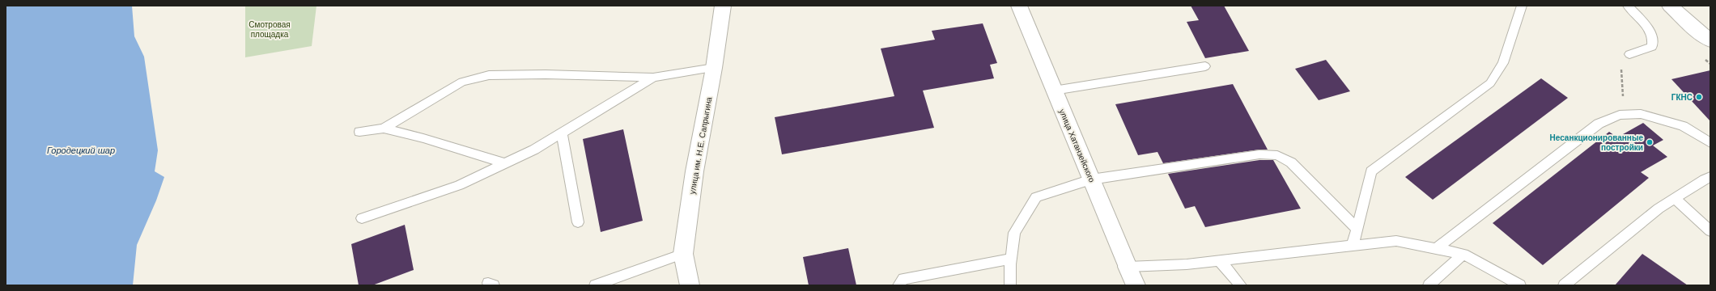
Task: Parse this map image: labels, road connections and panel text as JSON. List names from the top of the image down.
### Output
{
  "streets": {
    "street": ["улица им. Н.Е. Сапрыгина", "улица Хатанзейского"]
  },
  "water": ["Городецкий шар"],
  "parks": ["Смотровая площадка"],
  "places": ["ГКНС", "Несанкционированные постройки"]
}
